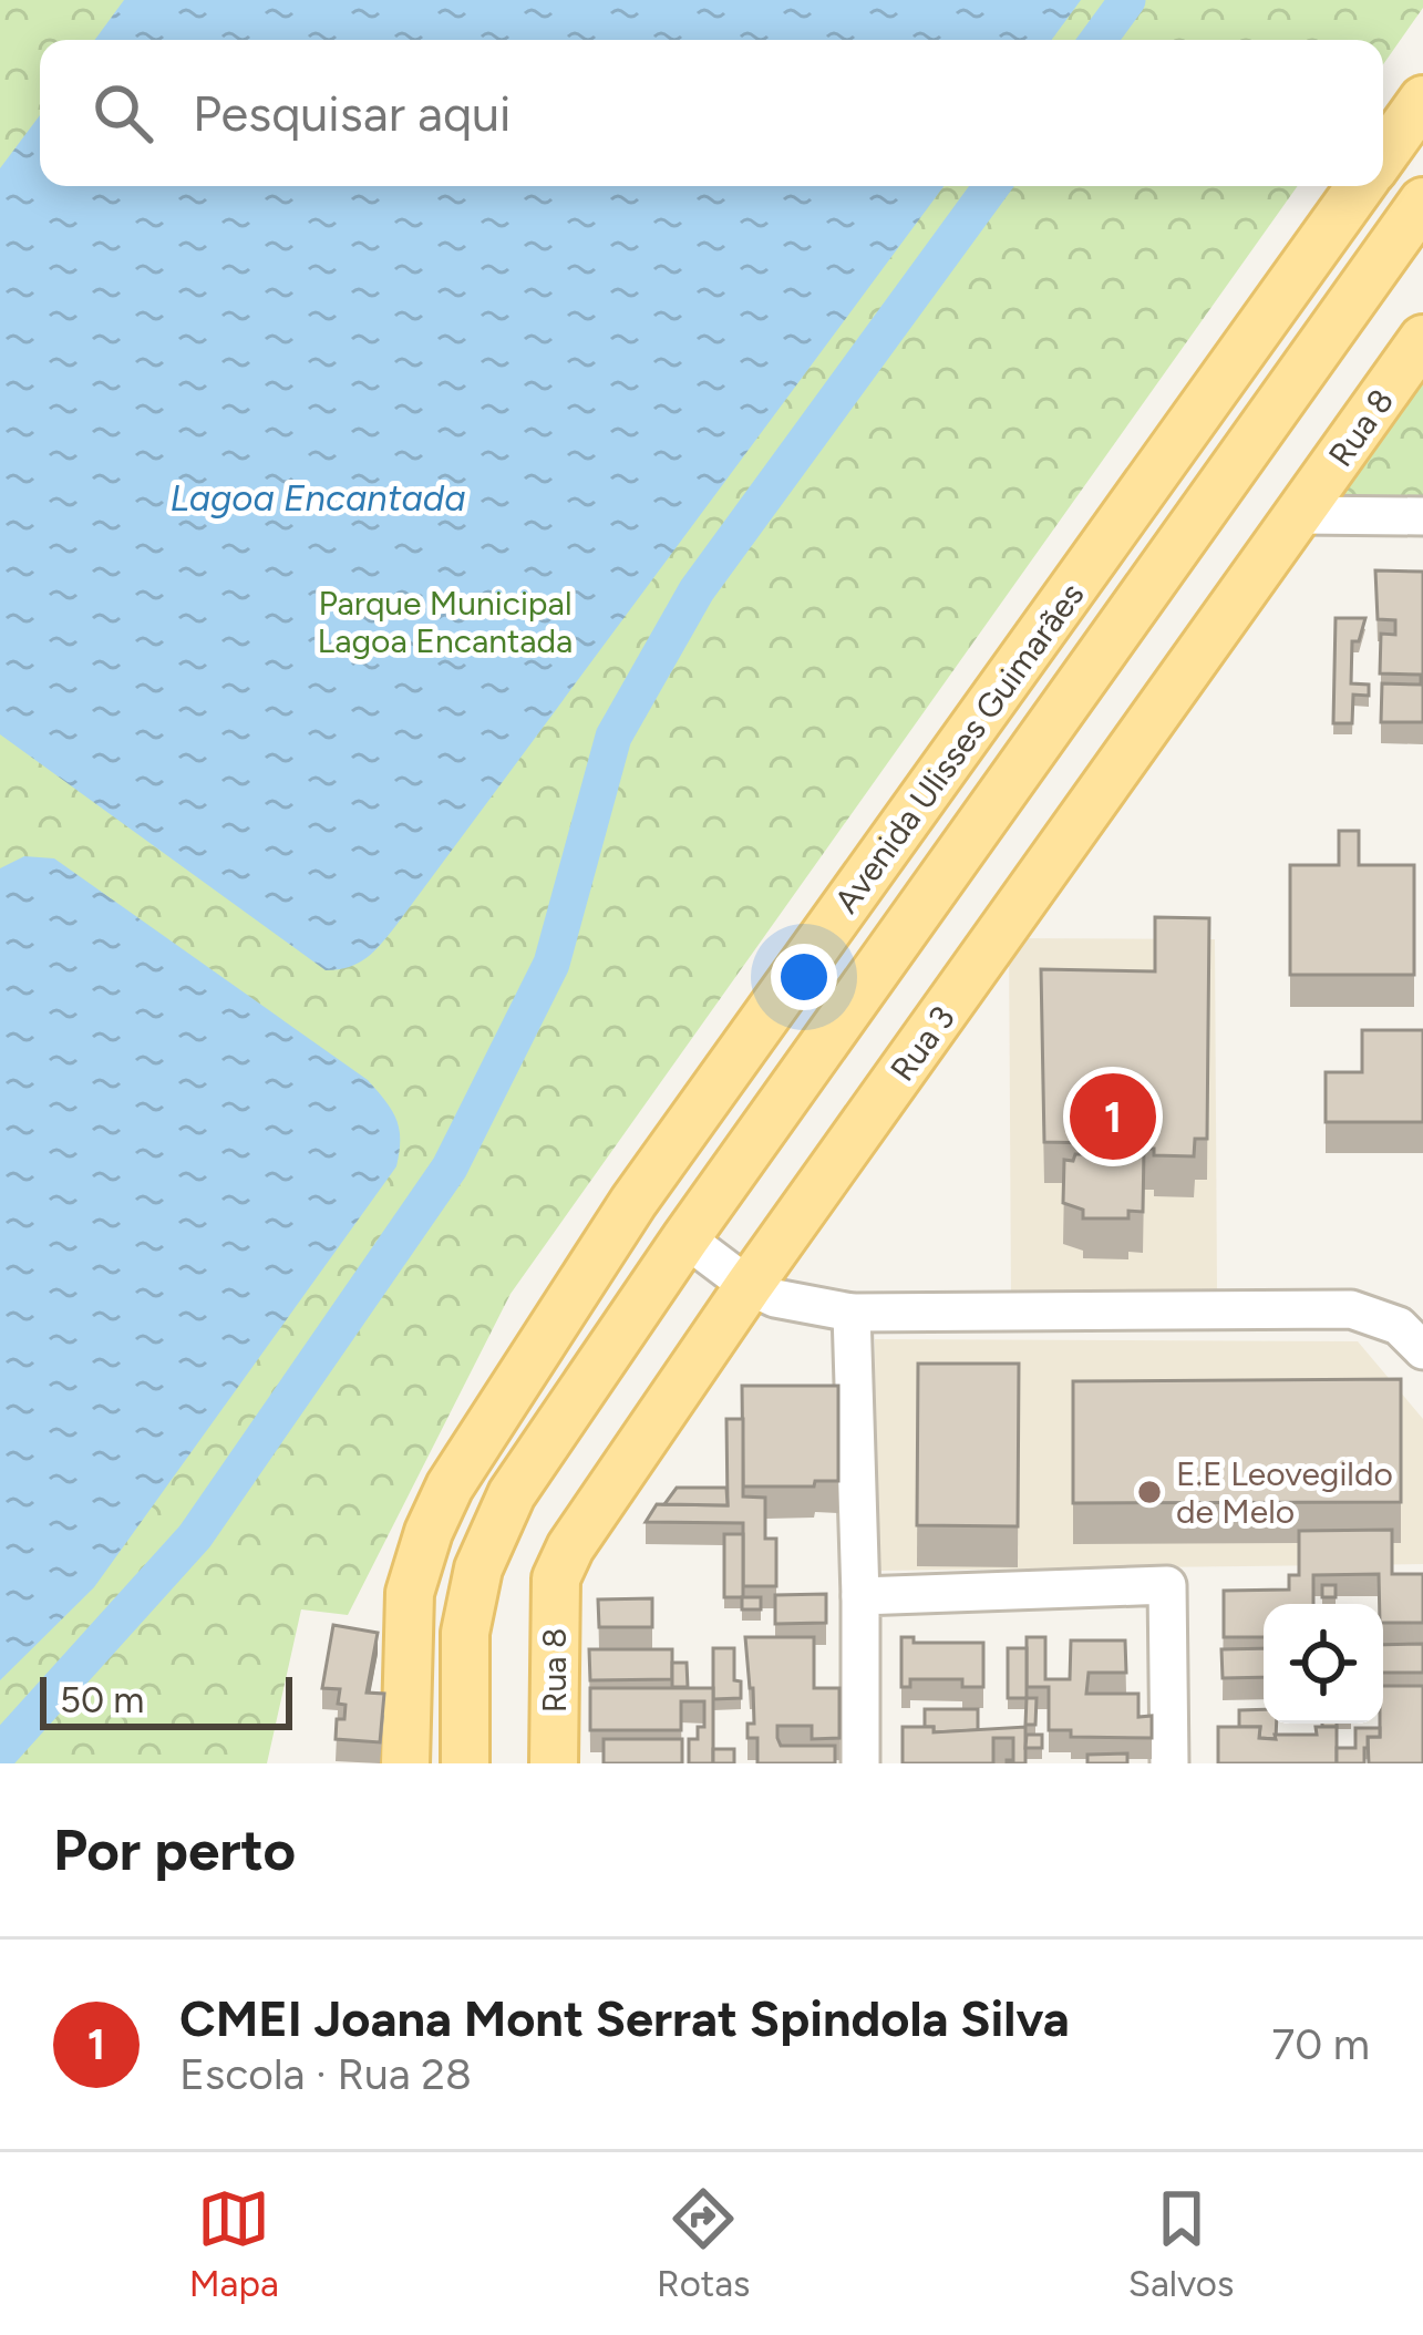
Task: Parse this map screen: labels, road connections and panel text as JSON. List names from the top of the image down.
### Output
{
  "streets": {
    "main road": ["Rua 8", "Avenida Ulisses Guimarães", "Rua 3"]
  },
  "crossings": [
    ["Rua 8", "Rua 3"]
  ],
  "water": ["Lagoa Encantada"],
  "parks": ["Parque Municipal Lagoa Encantada"],
  "places": ["E.E Leovegildo de Melo"],
  "scale_bar": "50 m",
  "page": {
    "search": "Pesquisar aqui",
    "pins": "1",
    "scale": "50 m",
    "heading": "Por perto",
    "list": [
      {
        "mark": "1",
        "name": "CMEI Joana Mont Serrat Spindola Silva",
        "note": "Escola · Rua 28",
        "value": "70 m"
      }
    ],
    "nav": ["Mapa", "Rotas", "Salvos"]
  }
}
